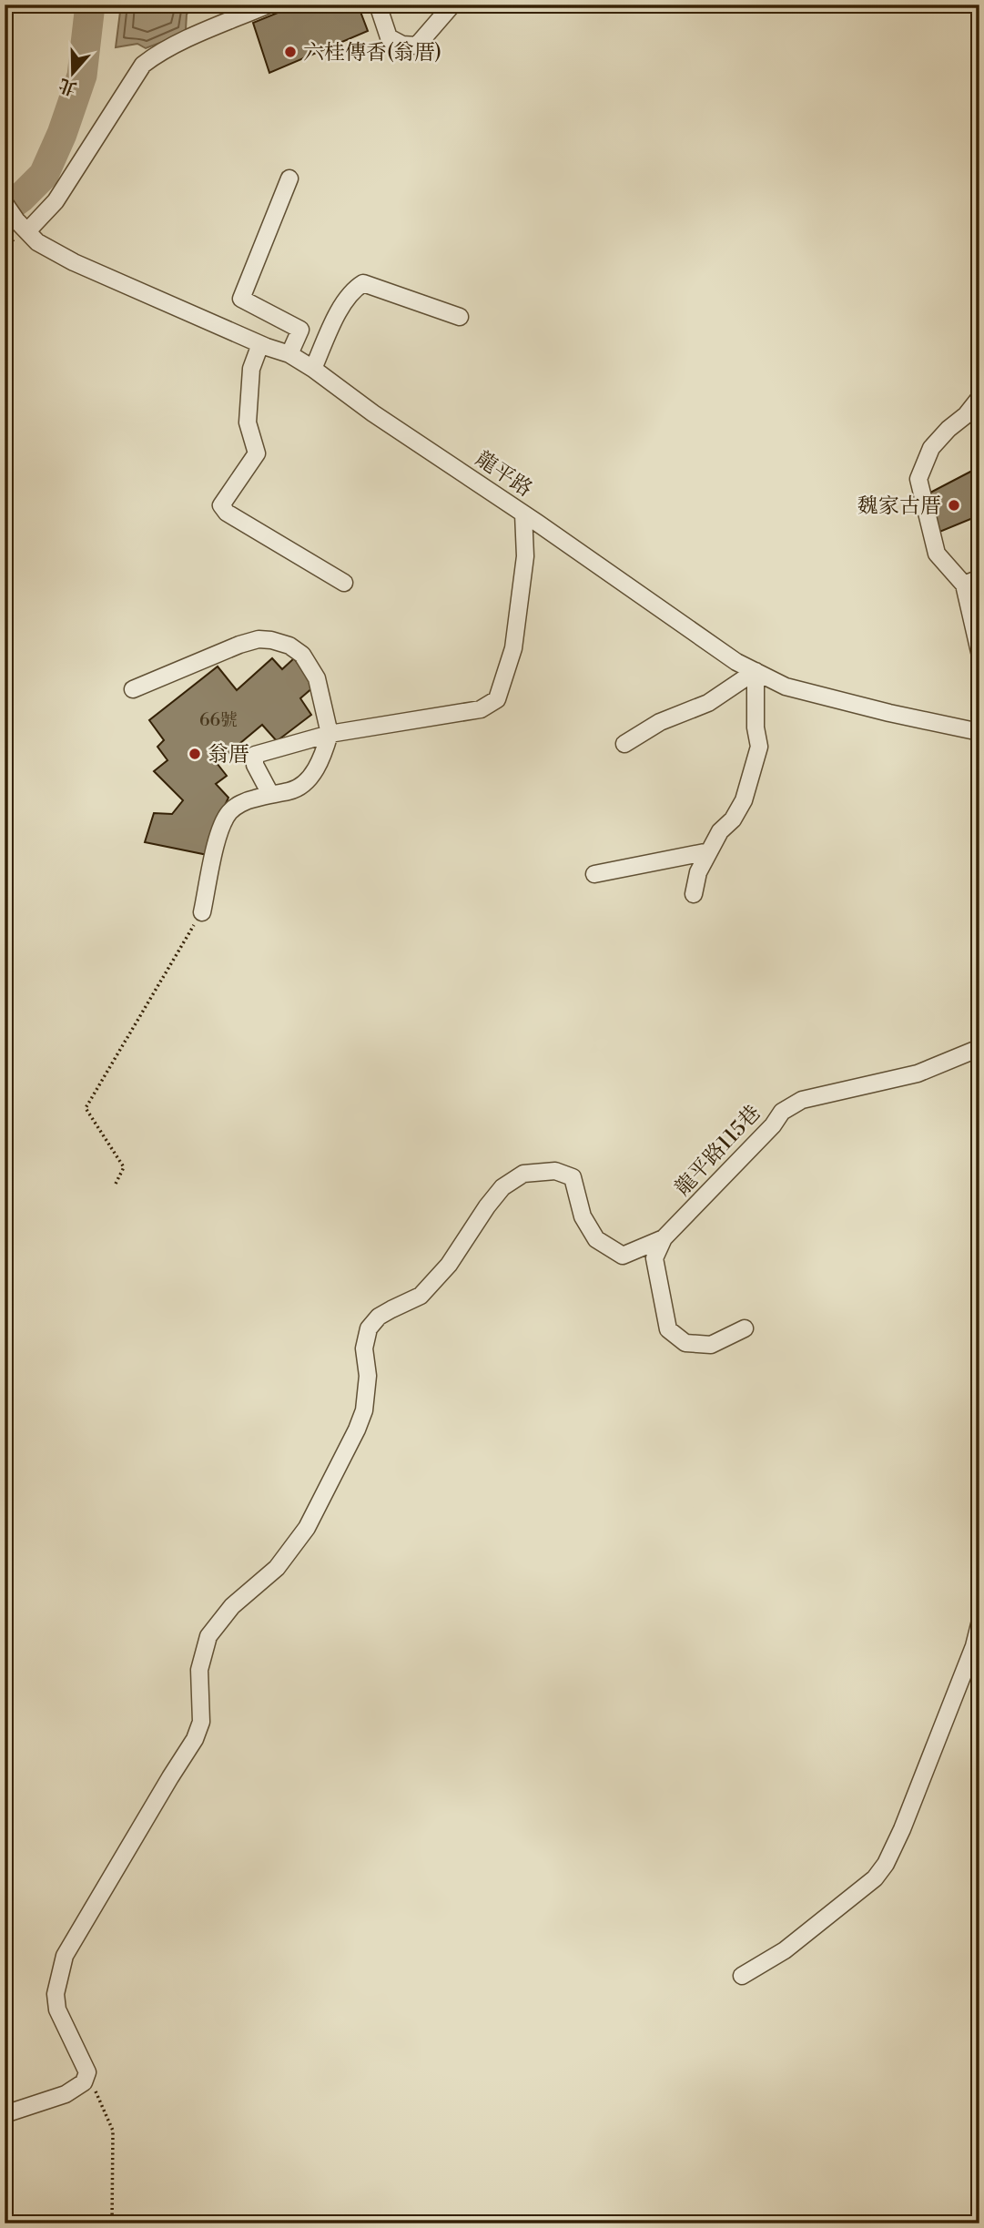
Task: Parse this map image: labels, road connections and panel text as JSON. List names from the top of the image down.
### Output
{
  "streets": {
    "street": ["龍平路", "龍平路115巷"]
  },
  "places": ["六桂傳香(翁厝)", "魏家古厝", "翁厝"],
  "house_numbers": ["66號"],
  "north": "bottom"
}
